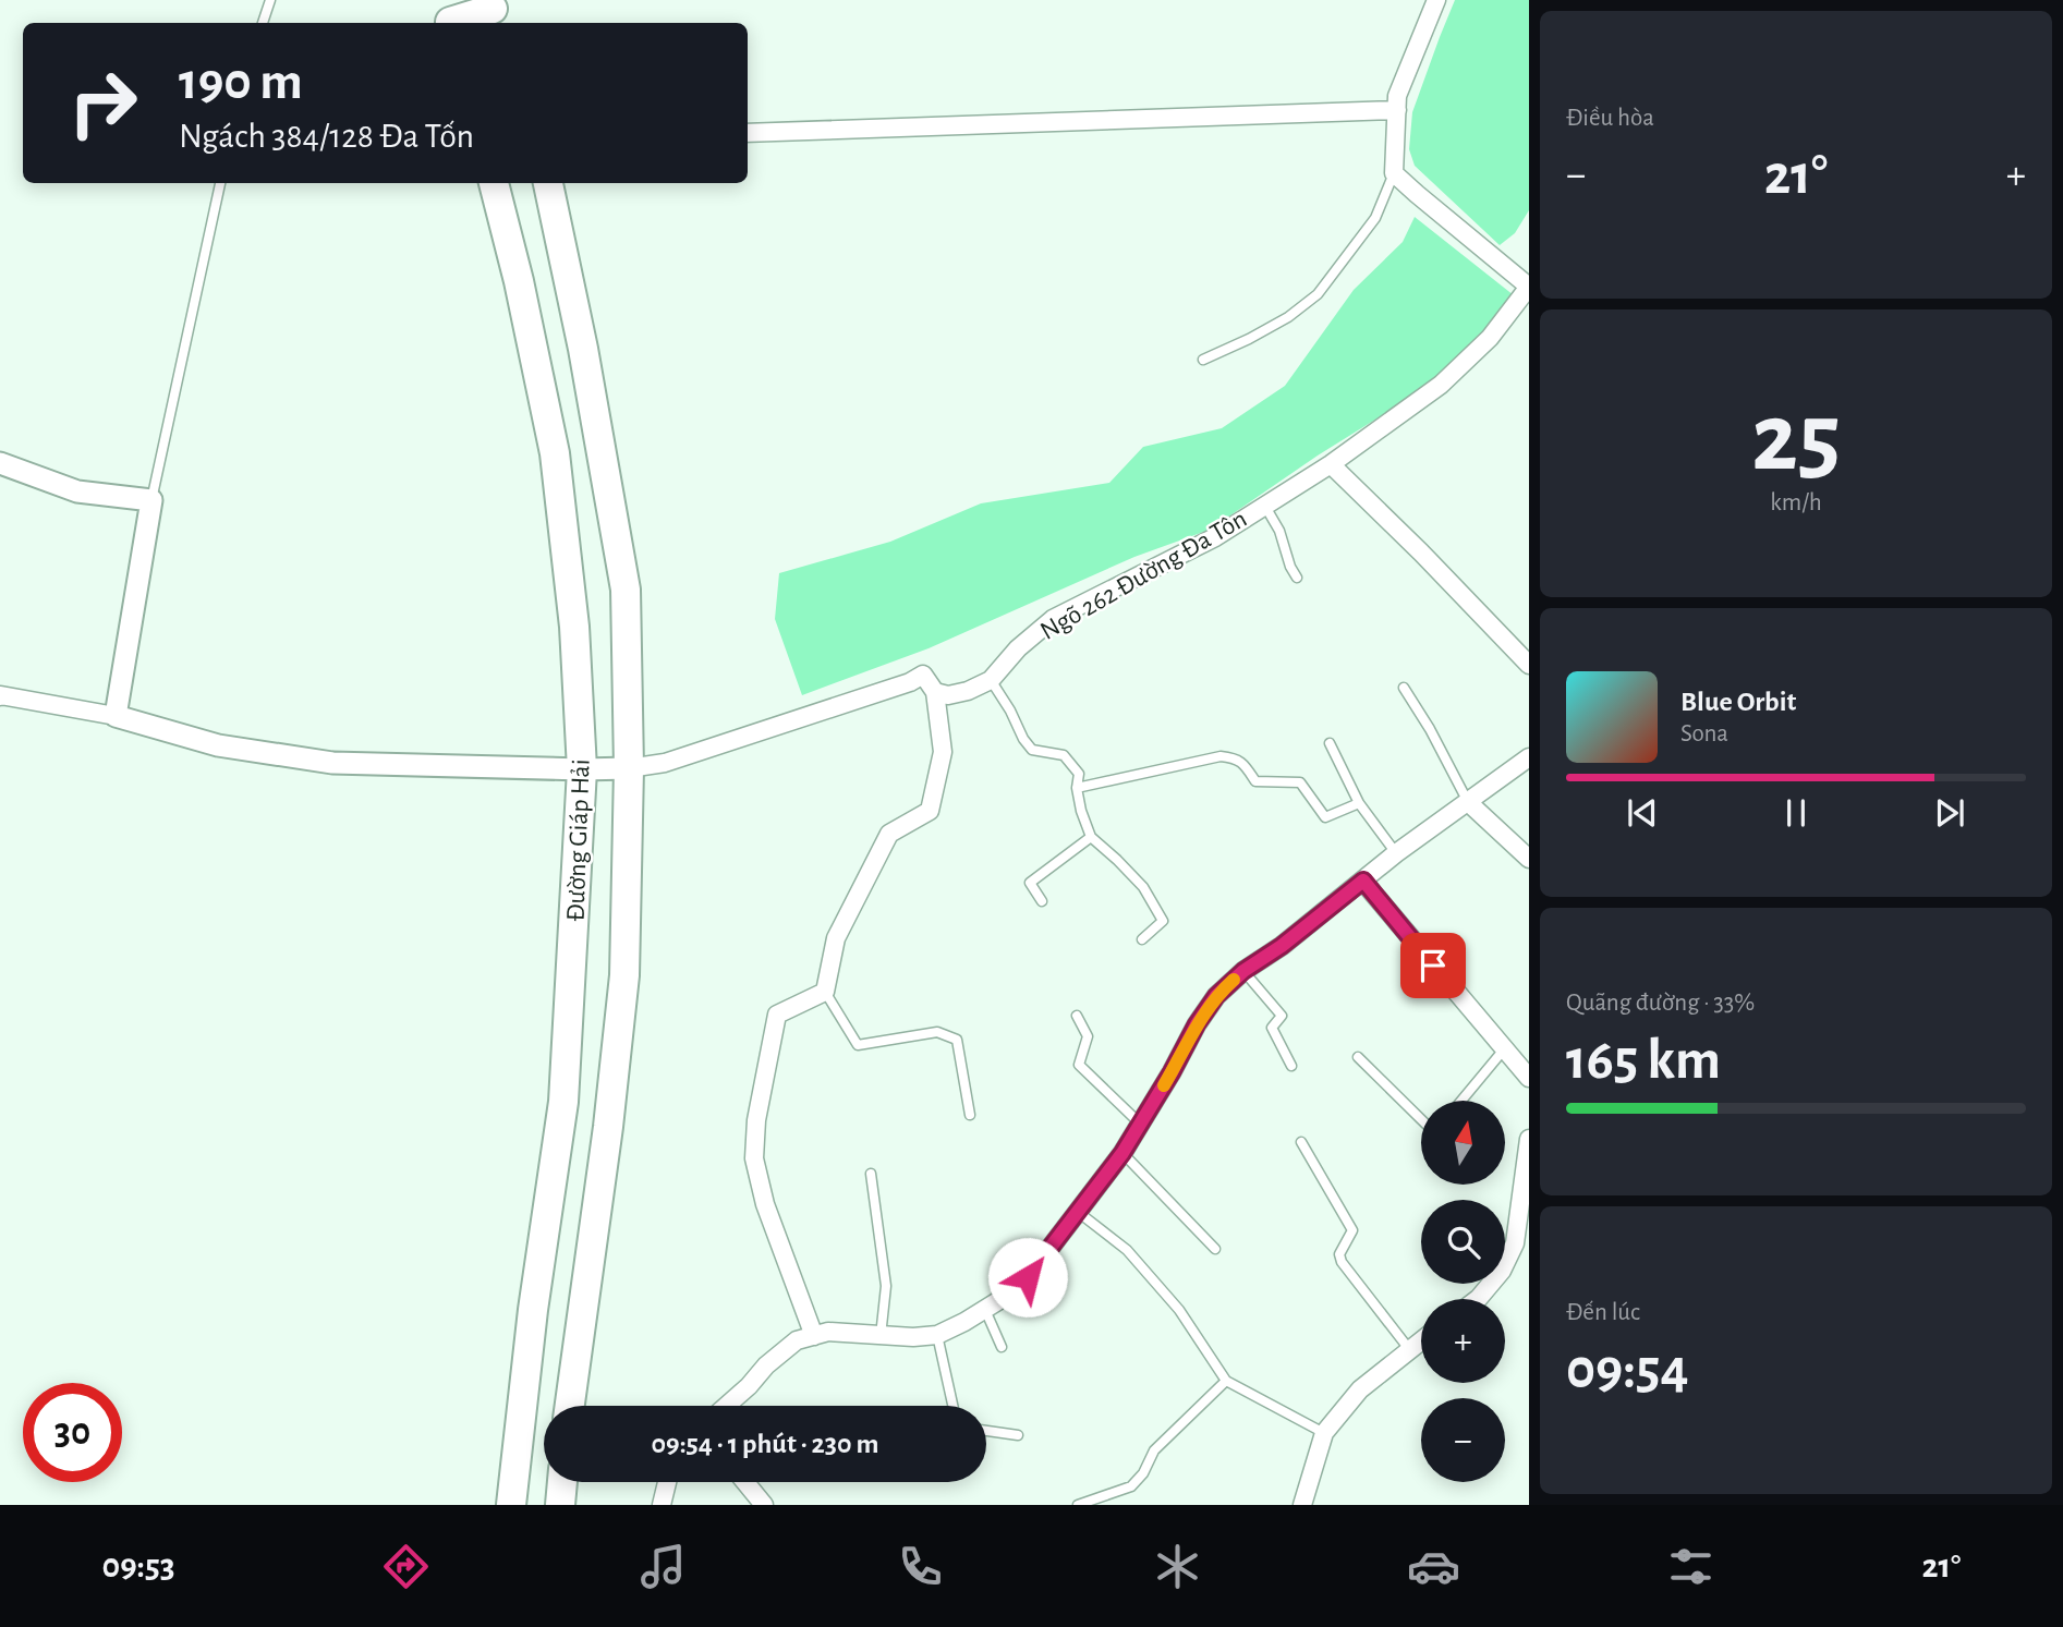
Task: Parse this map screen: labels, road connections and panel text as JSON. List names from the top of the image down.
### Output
{
  "streets": {
    "highway": ["Đường Giáp Hải"],
    "street": ["Ngõ 262 Đường Đa Tôn"]
  },
  "crossings": [
    ["Ngõ 262 Đường Đa Tôn", "Đường Giáp Hải"]
  ],
  "north": "top",
  "page": {
    "tile": [
      "Điều hòa",
      ["25", "km/h"],
      ["Quãng đường · 33%", "165 km"],
      ["Đến lúc", "09:54"]
    ],
    "turn": ["190 m", "Ngách 384/128 Đa Tốn"],
    "heat": ["−", "21°", "+"],
    "song": ["Blue Orbit", "Sona"],
    "map_buttons": ["+", "−"],
    "limit": "30",
    "trip": "09:54 · 1 phút · 230 m",
    "tabs": ["09:53", "21°"]
  }
}
